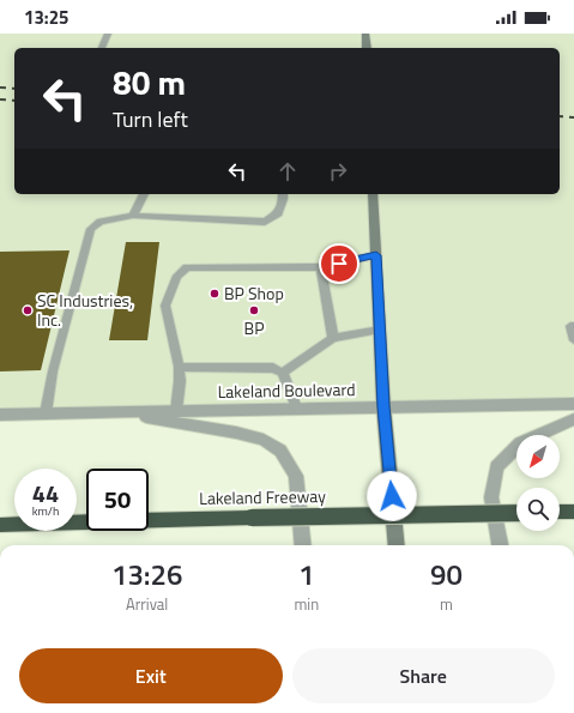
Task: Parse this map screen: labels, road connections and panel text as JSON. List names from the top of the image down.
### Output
{
  "streets": {
    "highway": ["Lakeland Freeway"],
    "street": ["Lakeland Boulevard"]
  },
  "places": ["BP Shop", "SC Industries, Inc.", "BP"],
  "north": "bottom left",
  "page": {
    "status": "13:25",
    "turn": ["80 m", "Turn left"],
    "speed": "44 km/h",
    "limit": "50",
    "eta": [
      "13:26",
      "Arrival",
      "1",
      "min",
      "90",
      "m"
    ],
    "buttons": ["Exit", "Share"]
  }
}
